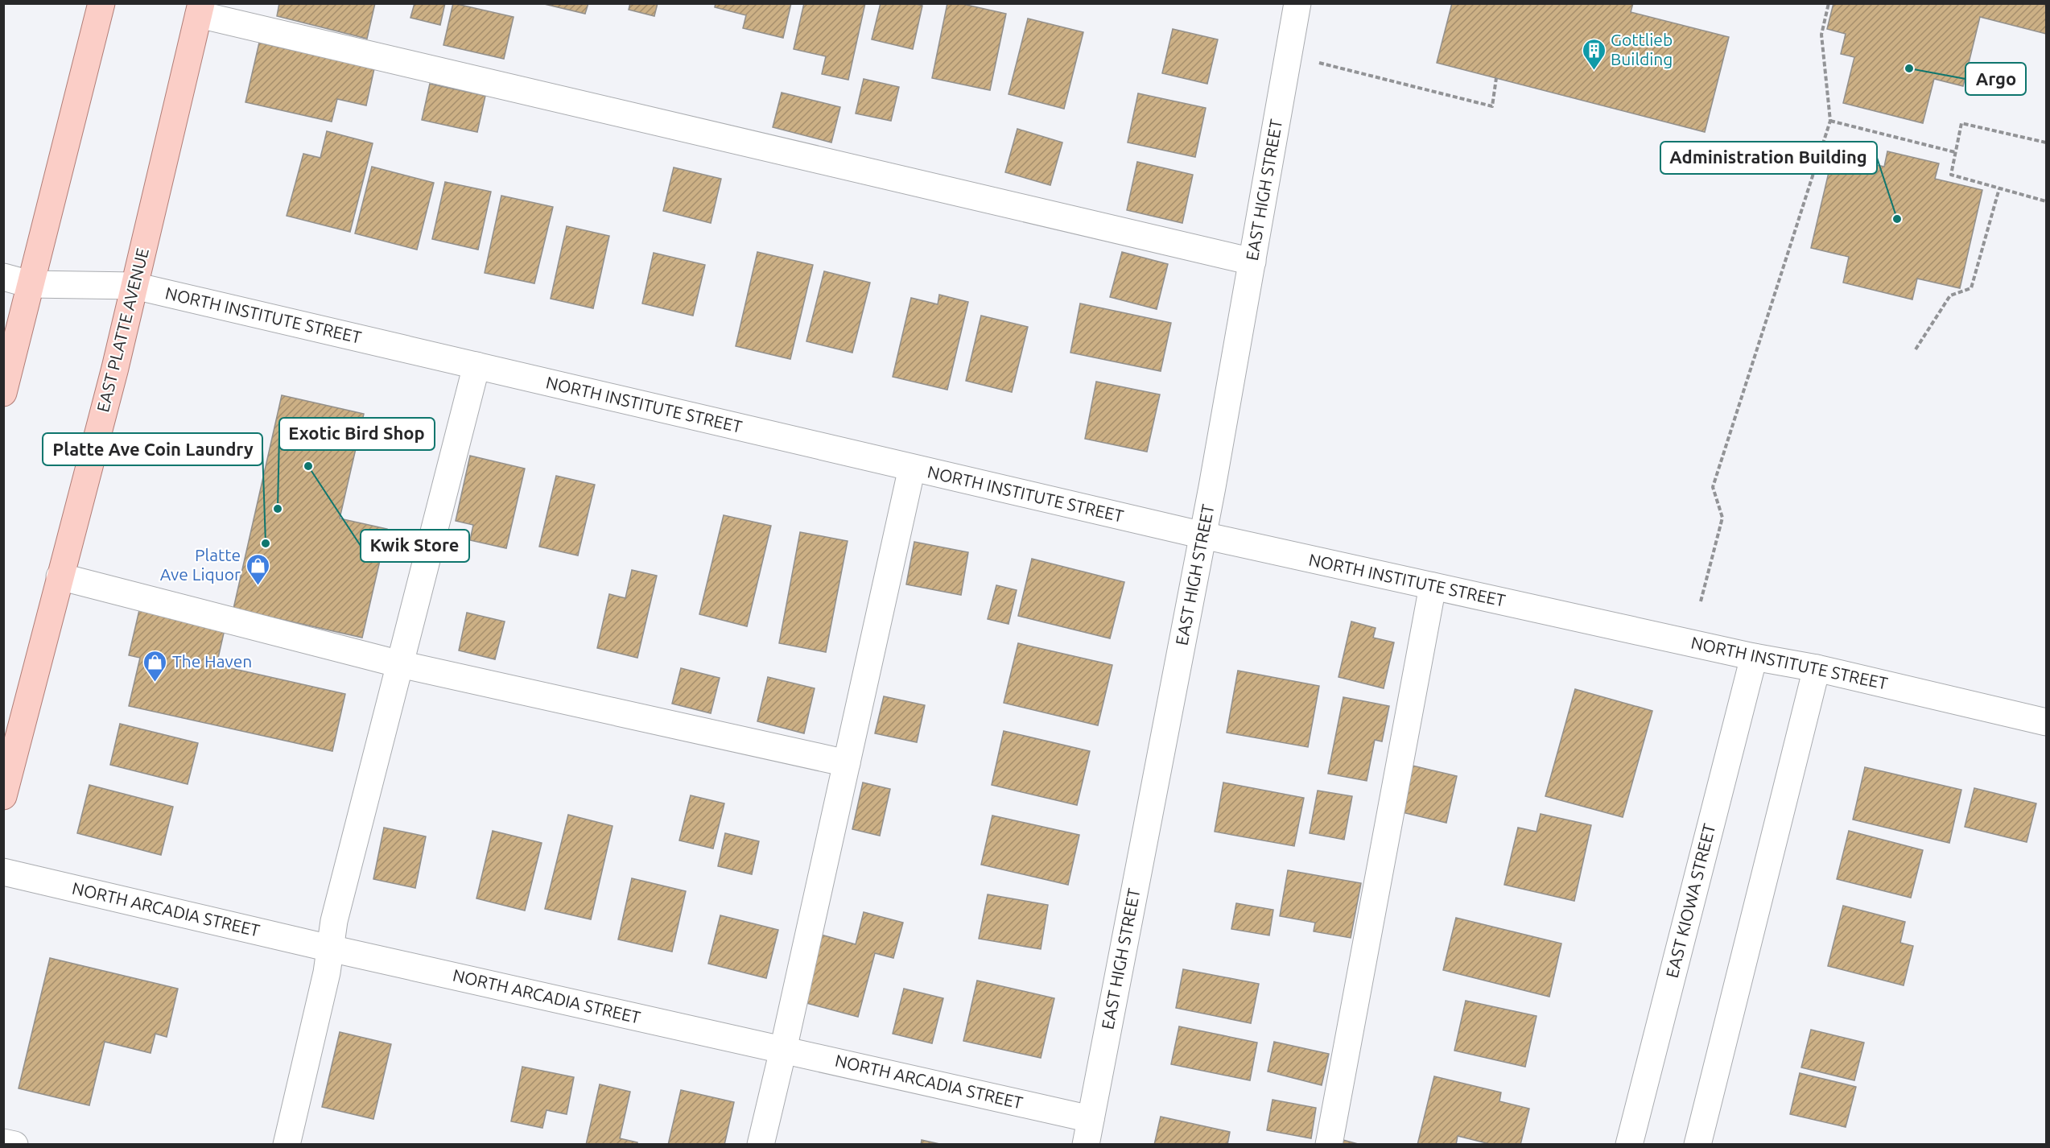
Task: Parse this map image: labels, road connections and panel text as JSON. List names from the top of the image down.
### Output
{
  "streets": {
    "main road": ["EAST PLATTE AVENUE"],
    "street": [
      "EAST HIGH STREET",
      "NORTH INSTITUTE STREET",
      "EAST KIOWA STREET",
      "NORTH ARCADIA STREET"
    ]
  },
  "crossings": [
    ["EAST HIGH STREET", "NORTH INSTITUTE STREET"],
    ["EAST HIGH STREET", "NORTH ARCADIA STREET"],
    ["NORTH INSTITUTE STREET", "EAST PLATTE AVENUE"],
    ["NORTH INSTITUTE STREET", "EAST KIOWA STREET"]
  ],
  "places": {
    "other": [
      "Argo",
      "Administration Building",
      "Kwik Store",
      "Exotic Bird Shop",
      "Platte Ave Coin Laundry"
    ],
    "building": ["Gottlieb Building"],
    "shop": ["Platte Ave Liquor", "The Haven"]
  }
}
